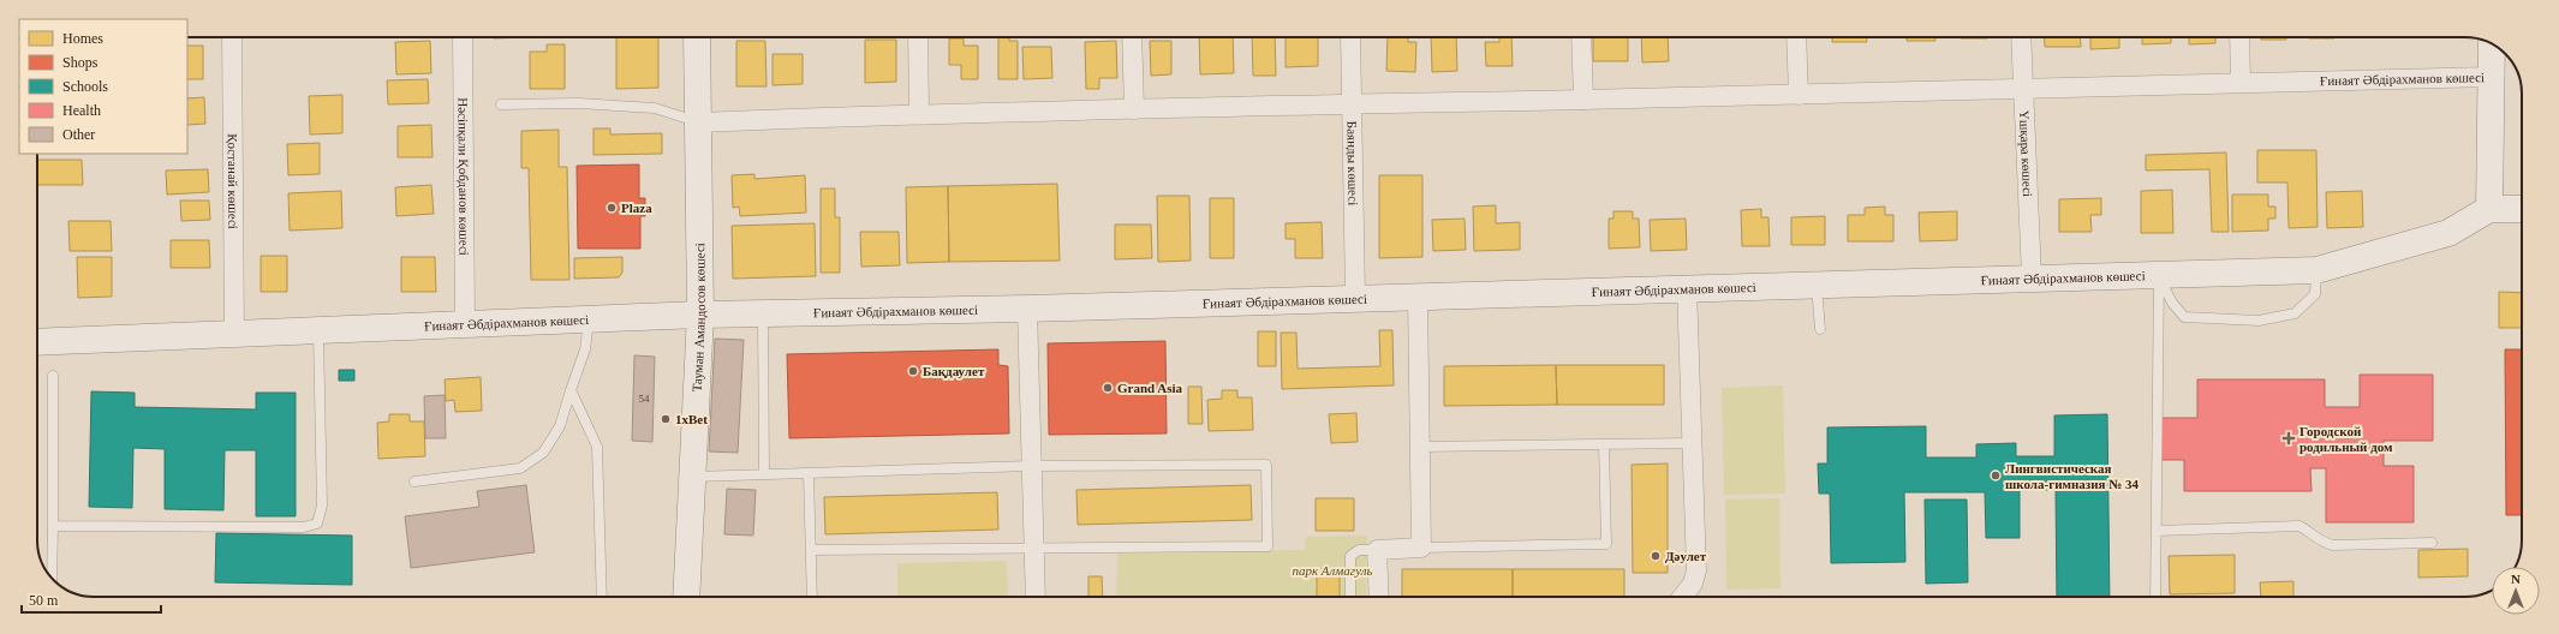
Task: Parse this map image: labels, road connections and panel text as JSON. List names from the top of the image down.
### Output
{
  "streets": {
    "street": [
      "Ғинаят Әбдірахманов көшесі",
      "Үшқара көшесі",
      "Баянды көшесі",
      "Нәсіпқали Қобданов көшесі",
      "Қостанай көшесі",
      "Тауман Амандосов көшесі"
    ]
  },
  "crossings": [
    ["Ғинаят Әбдірахманов көшесі", "Үшқара көшесі"],
    ["Ғинаят Әбдірахманов көшесі", "Баянды көшесі"],
    ["Ғинаят Әбдірахманов көшесі", "Нәсіпқали Қобданов көшесі"],
    ["Ғинаят Әбдірахманов көшесі", "Қостанай көшесі"],
    ["Ғинаят Әбдірахманов көшесі", "Тауман Амандосов көшесі"]
  ],
  "parks": ["парк Алмагуль"],
  "places": {
    "other": [
      "Plaza",
      "Бақдаулет",
      "Grand Asia",
      "1xBet",
      "Лингвистическая школа-гимназия № 34",
      "Дәулет"
    ],
    "health": ["Городской родильный дом"]
  },
  "house_numbers": ["54"],
  "legend": [
    "Homes",
    "Shops",
    "Schools",
    "Health",
    "Other"
  ],
  "scale_bar": "50 m",
  "north": "top"
}
